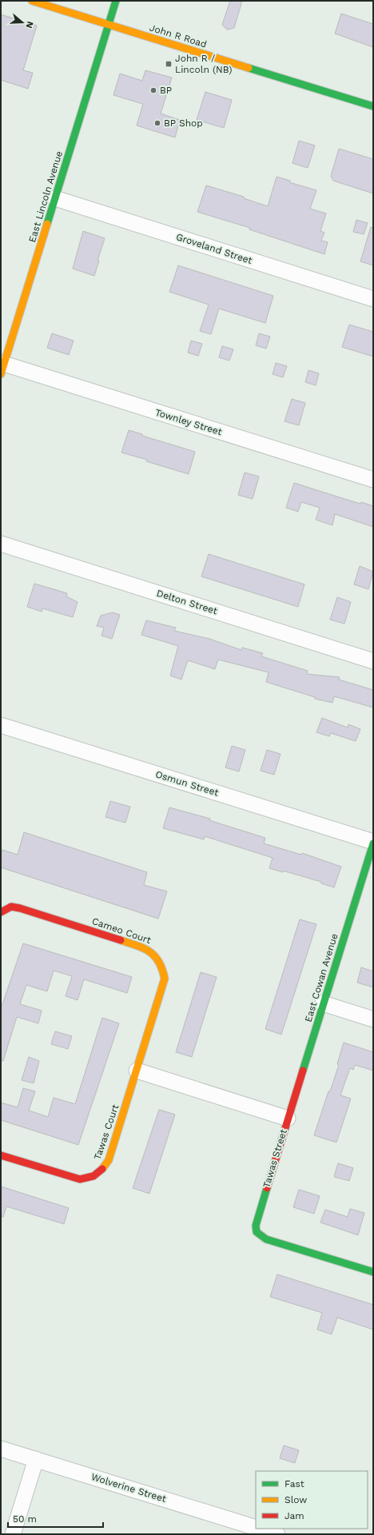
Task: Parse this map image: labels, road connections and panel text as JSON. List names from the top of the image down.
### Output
{
  "streets": {
    "street": [
      "John R Road",
      "East Lincoln Avenue",
      "Groveland Street",
      "Townley Street",
      "Delton Street",
      "Osmun Street",
      "Cameo Court",
      "East Cowan Avenue",
      "Tawas Court",
      "Tawas Street",
      "Wolverine Street"
    ]
  },
  "crossings": [
    ["John R Road", "East Lincoln Avenue"],
    ["East Lincoln Avenue", "Groveland Street"],
    ["East Lincoln Avenue", "Townley Street"],
    ["Osmun Street", "East Cowan Avenue"],
    ["Cameo Court", "Tawas Court"],
    ["Cameo Court", "Tawas Street"],
    ["East Cowan Avenue", "Tawas Street"],
    ["Tawas Court", "Tawas Street"]
  ],
  "places": {
    "transit": ["John R / Lincoln (NB)"],
    "other": ["BP", "BP Shop"]
  },
  "legend": ["Fast", "Slow", "Jam"],
  "scale_bar": "50 m",
  "north": "right"
}
